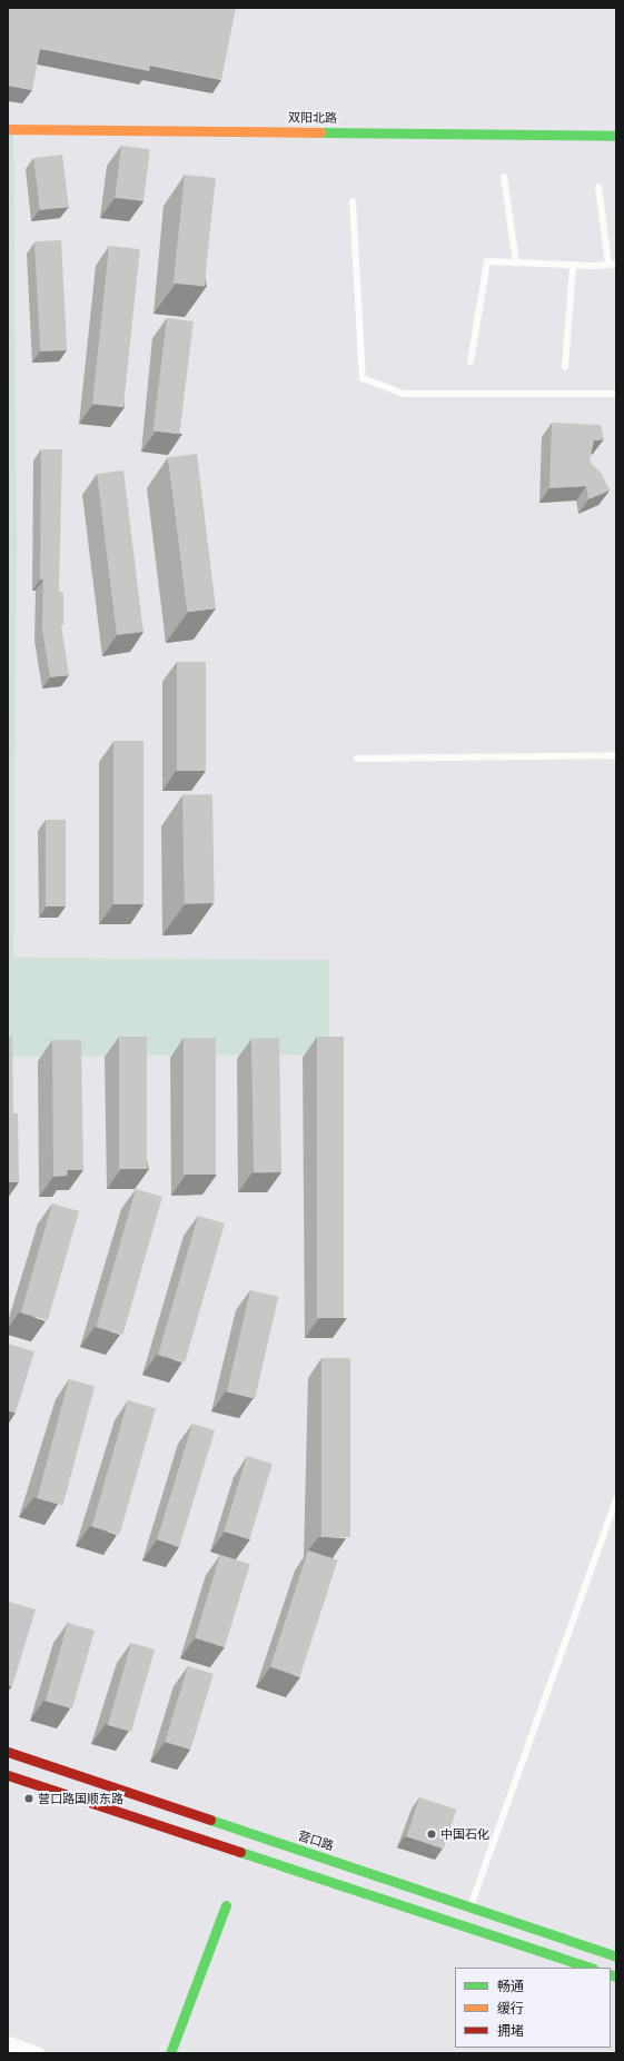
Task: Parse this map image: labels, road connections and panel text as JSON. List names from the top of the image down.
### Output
{
  "streets": {
    "main road": ["双阳北路", "营口路"]
  },
  "places": ["营口路国顺东路", "中国石化"],
  "legend": ["畅通", "缓行", "拥堵"]
}
